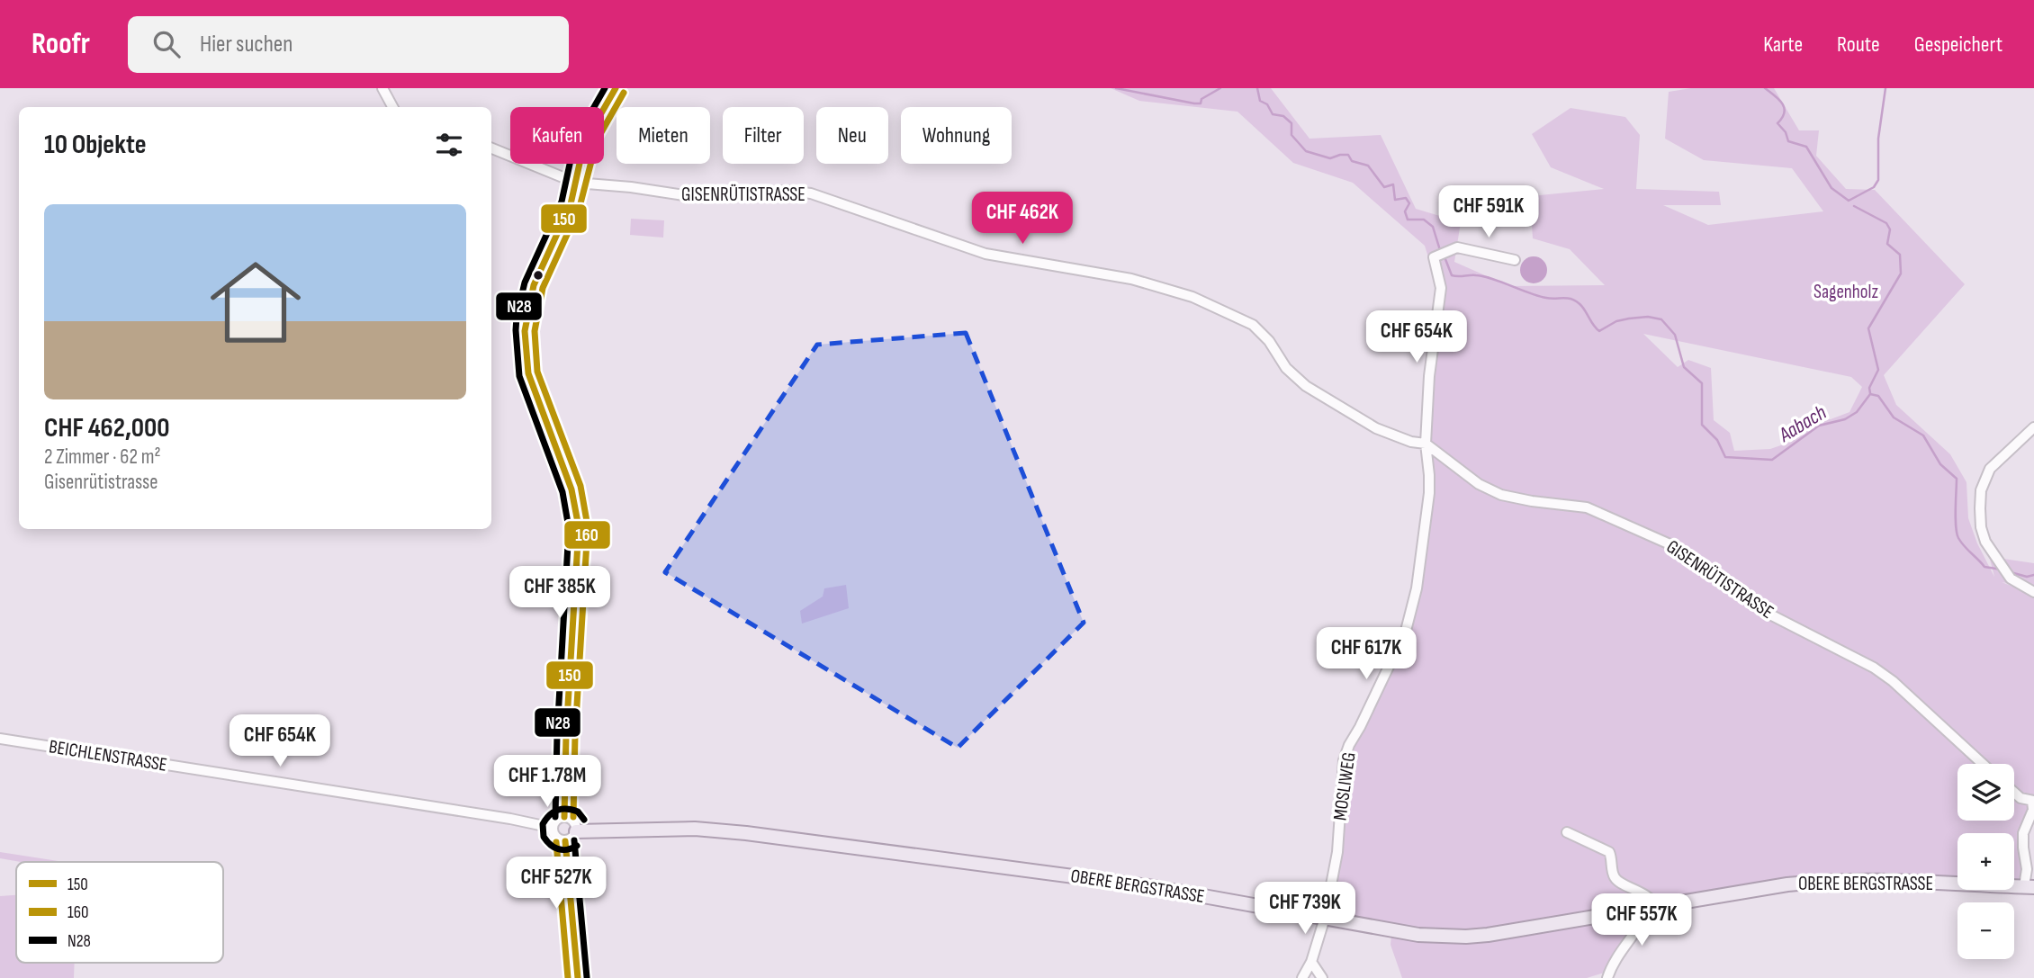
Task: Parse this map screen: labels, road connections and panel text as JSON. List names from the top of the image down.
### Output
{
  "streets": {
    "main road": ["OBERE BERGSTRASSE"],
    "street": ["GISENRÜTISTRASSE", "BEICHLENSTRASSE", "MOSLIWEG"]
  },
  "crossings": [
    ["GISENRÜTISTRASSE", "MOSLIWEG"],
    ["BEICHLENSTRASSE", "OBERE BERGSTRASSE"],
    ["MOSLIWEG", "OBERE BERGSTRASSE"]
  ],
  "water": ["Aabach"],
  "parks": ["Sagenholz"],
  "lines": ["transit line 150", "transit line N28", "transit line 160"],
  "legend": ["150", "160", "N28"],
  "page": {
    "header": "Roofr",
    "search": "Hier suchen",
    "nav": ["Karte", "Route", "Gespeichert"],
    "chip": [
      "Kaufen",
      "Mieten",
      "Filter",
      "Neu",
      "Wohnung"
    ],
    "heading": "10 Objekte",
    "list": [
      {
        "name": "CHF 462,000",
        "note": "2 Zimmer · 62 m² · Gisenrütistrasse"
      }
    ],
    "price": [
      "CHF 591K",
      "CHF 462K",
      "CHF 654K",
      "CHF 385K",
      "CHF 617K",
      "CHF 654K",
      "CHF 1.78M",
      "CHF 527K",
      "CHF 739K",
      "CHF 557K"
    ],
    "map_buttons": ["+", "−"]
  }
}
